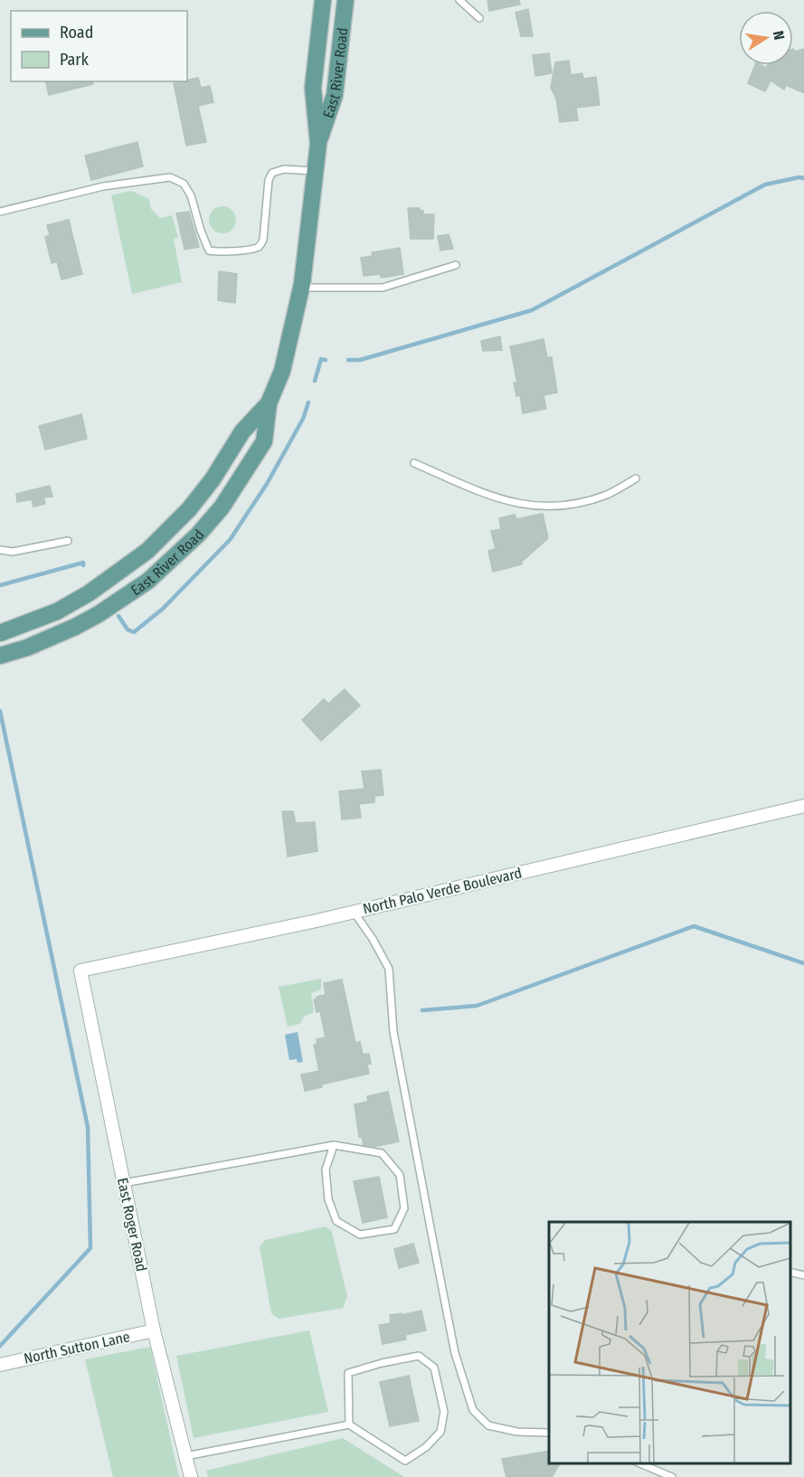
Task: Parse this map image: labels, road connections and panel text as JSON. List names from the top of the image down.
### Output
{
  "streets": {
    "main road": ["East River Road"],
    "street": ["North Palo Verde Boulevard", "East Roger Road", "North Sutton Lane"]
  },
  "crossings": [
    ["North Palo Verde Boulevard", "East Roger Road"],
    ["East Roger Road", "North Sutton Lane"]
  ],
  "legend": ["Road", "Park"],
  "north": "right"
}
